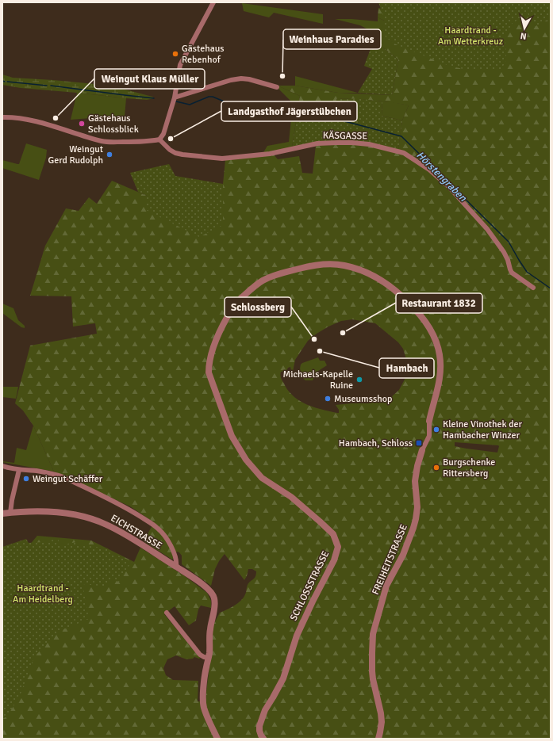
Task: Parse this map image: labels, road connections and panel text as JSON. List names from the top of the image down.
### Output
{
  "streets": {
    "street": [
      "KÄSGASSE",
      "EICHSTRASSE",
      "FREIHEITSTRASSE",
      "SCHLOSSSTRASSE"
    ]
  },
  "crossings": [
    ["FREIHEITSTRASSE", "SCHLOSSSTRASSE"]
  ],
  "water": ["Hörstengraben"],
  "parks": ["Haardtrand - Am Wetterkreuz", "Haardtrand - Am Heidelberg"],
  "places": {
    "other": [
      "Gästehaus Rebenhof",
      "Weinhaus Paradies",
      "Weingut Klaus Müller",
      "Gästehaus Schlossblick",
      "Landgasthof Jägerstübchen",
      "Weingut Gerd Rudolph",
      "Restaurant 1832",
      "Schlossberg",
      "Hambach",
      "Michaels-Kapelle Ruine",
      "Museumsshop",
      "Kleine Vinothek der Hambacher Winzer",
      "Burgschenke Rittersberg",
      "Weingut Schäffer"
    ],
    "transit": ["Hambach, Schloss"]
  },
  "north": "bottom"
}
